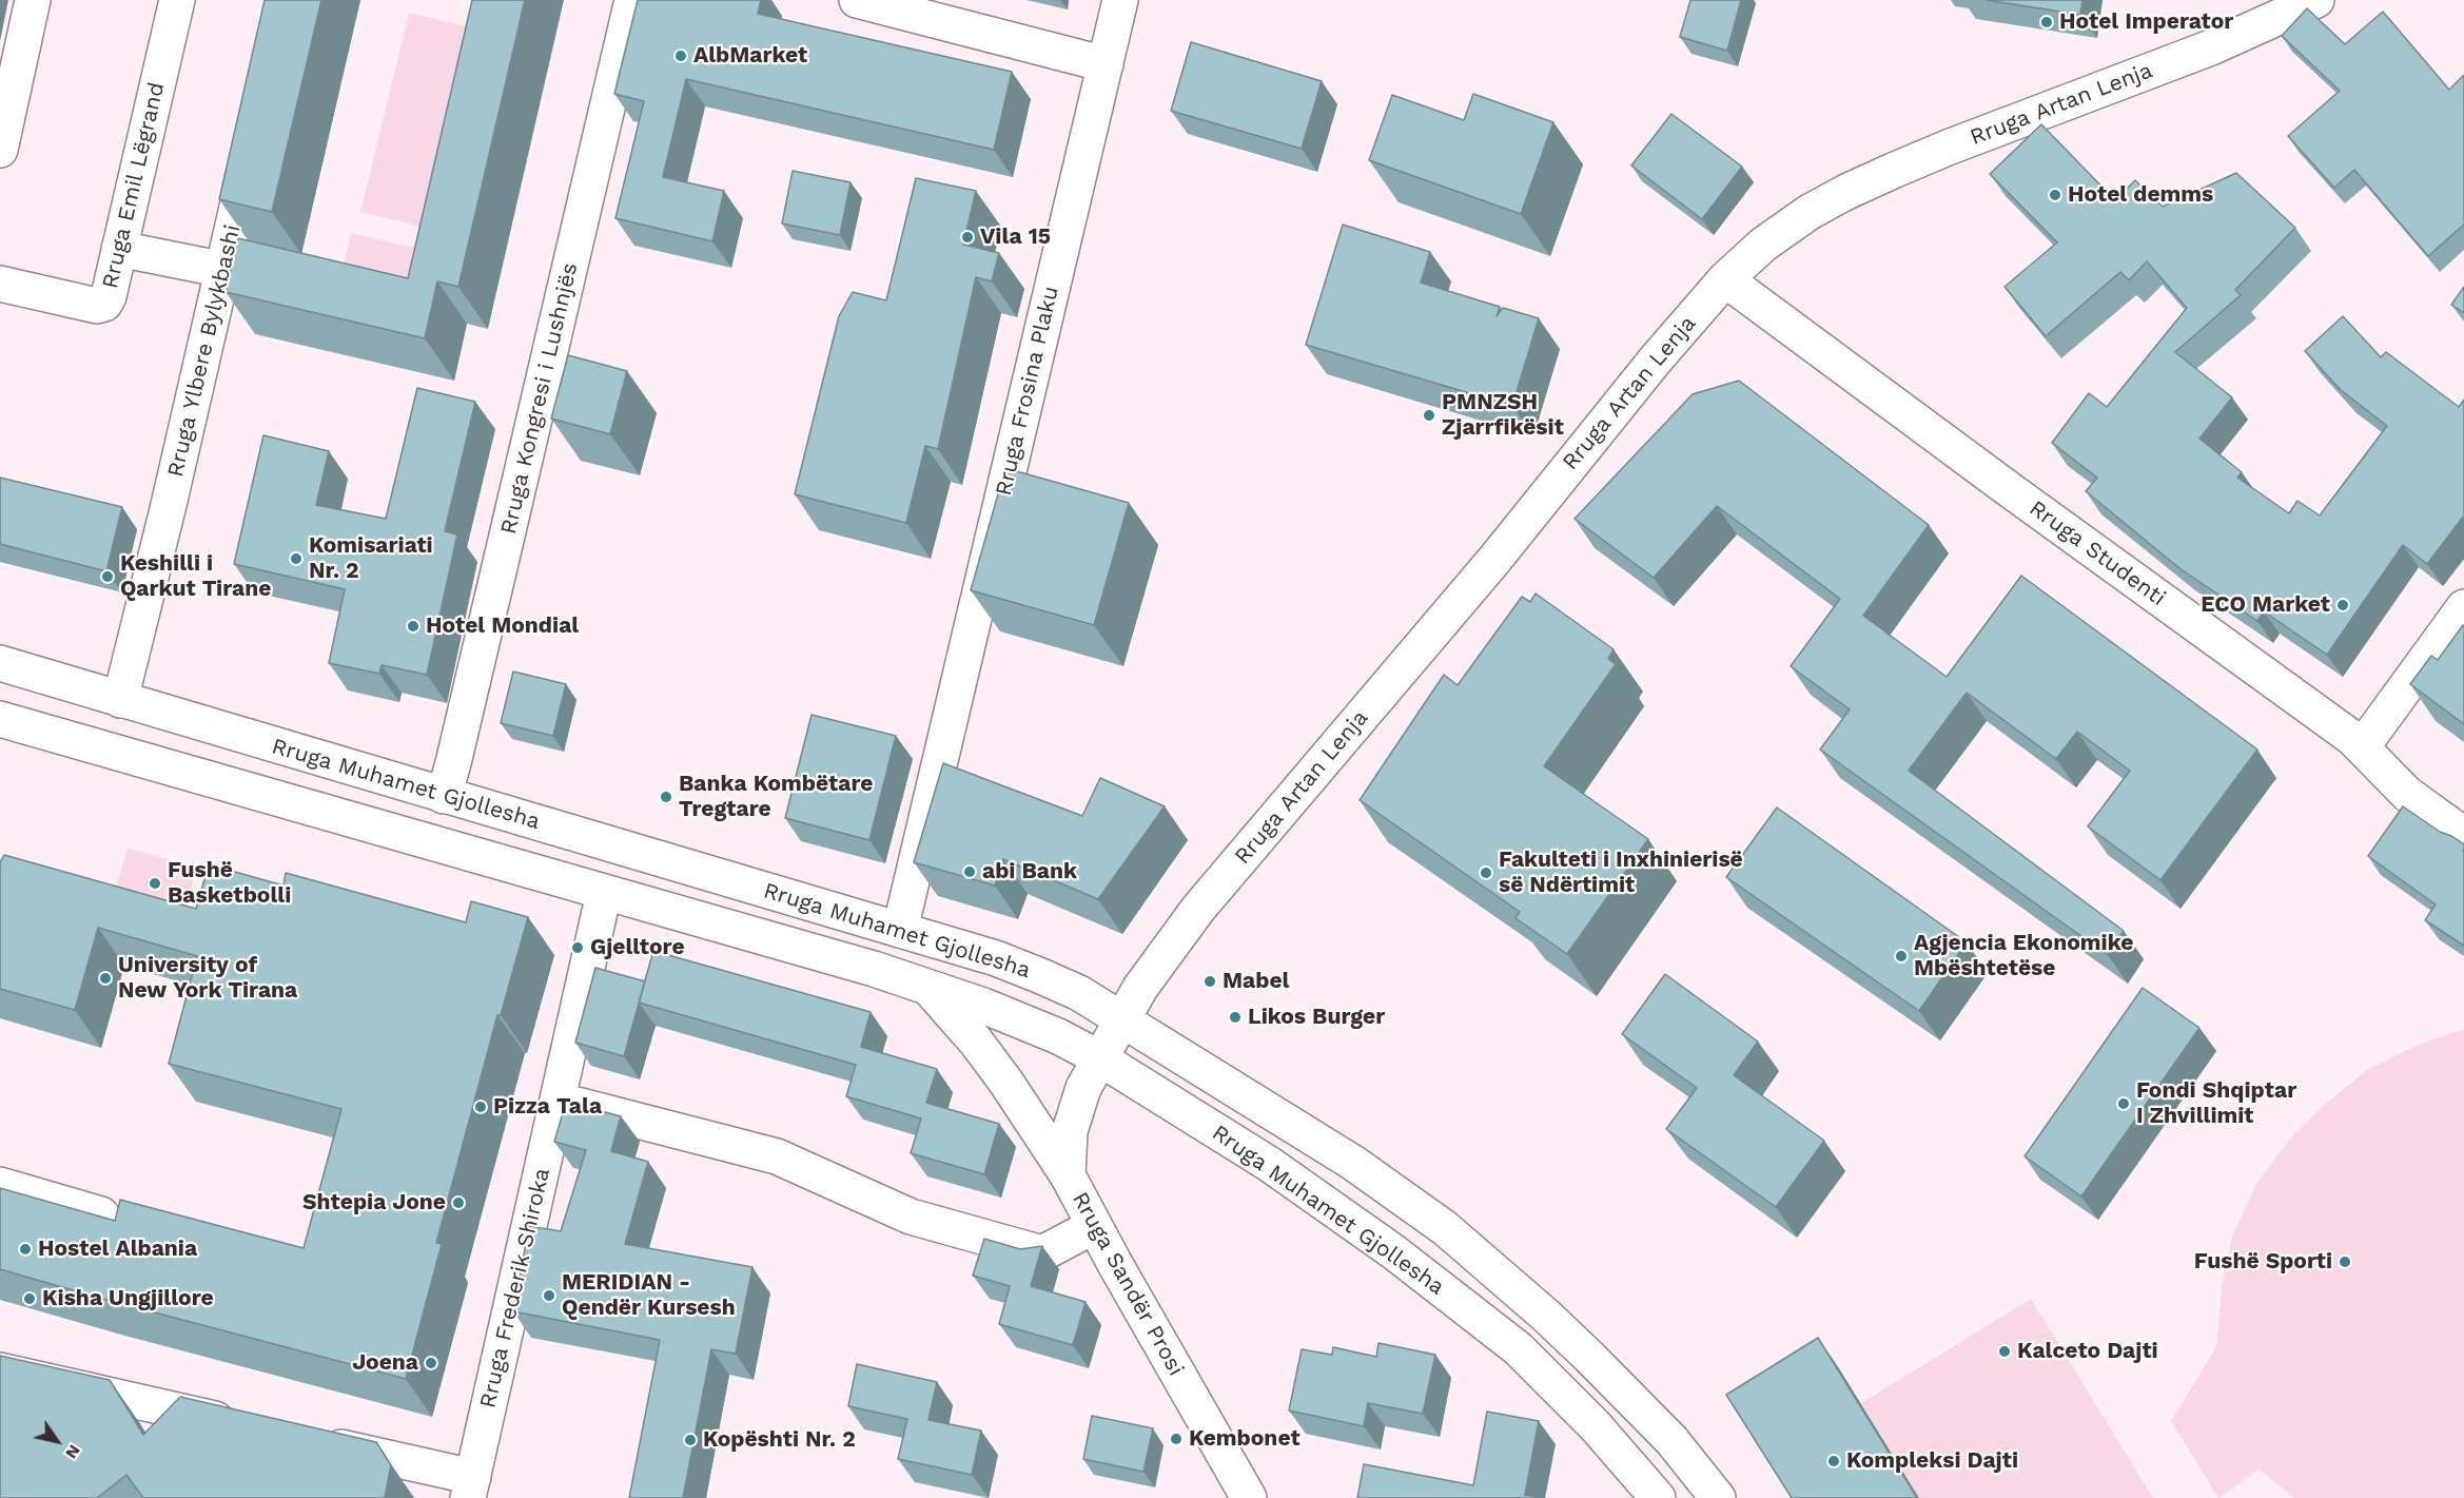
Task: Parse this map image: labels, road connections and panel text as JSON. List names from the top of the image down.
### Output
{
  "streets": {
    "street": [
      "Rruga Artan Lenja",
      "Rruga Emil Lëgrand",
      "Rruga Ylbere Bylykbashi",
      "Rruga Frosina Plaku",
      "Rruga Kongresi i Lushnjës",
      "Rruga Studenti",
      "Rruga Muhamet Gjollesha",
      "Rruga Sandër Prosi",
      "Rruga Frederik Shiroka"
    ]
  },
  "crossings": [
    ["Rruga Artan Lenja", "Rruga Studenti"],
    ["Rruga Artan Lenja", "Rruga Muhamet Gjollesha"],
    ["Rruga Artan Lenja", "Rruga Sandër Prosi"],
    ["Rruga Ylbere Bylykbashi", "Rruga Muhamet Gjollesha"],
    ["Rruga Frosina Plaku", "Rruga Muhamet Gjollesha"],
    ["Rruga Kongresi i Lushnjës", "Rruga Muhamet Gjollesha"],
    ["Rruga Muhamet Gjollesha", "Rruga Sandër Prosi"],
    ["Rruga Muhamet Gjollesha", "Rruga Frederik Shiroka"]
  ],
  "places": [
    "Hotel Imperator",
    "AlbMarket",
    "Hotel demms",
    "Vila 15",
    "PMNZSH Zjarrfikësit",
    "Komisariati Nr. 2",
    "Keshilli i Qarkut Tirane",
    "ECO Market",
    "Hotel Mondial",
    "Banka Kombëtare Tregtare",
    "abi Bank",
    "Fakulteti i Inxhinierisë së Ndërtimit",
    "Fushë Basketbolli",
    "Gjelltore",
    "Agjencia Ekonomike Mbështetëse",
    "University of New York Tirana",
    "Mabel",
    "Likos Burger",
    "Fondi Shqiptar I Zhvillimit",
    "Pizza Tala",
    "Shtepia Jone",
    "Hostel Albania",
    "Fushë Sporti",
    "MERIDIAN - Qendër Kursesh",
    "Kisha Ungjillore",
    "Kalceto Dajti",
    "Joena",
    "Kembonet",
    "Kopështi Nr. 2",
    "Kompleksi Dajti"
  ],
  "north": "bottom right"
}
